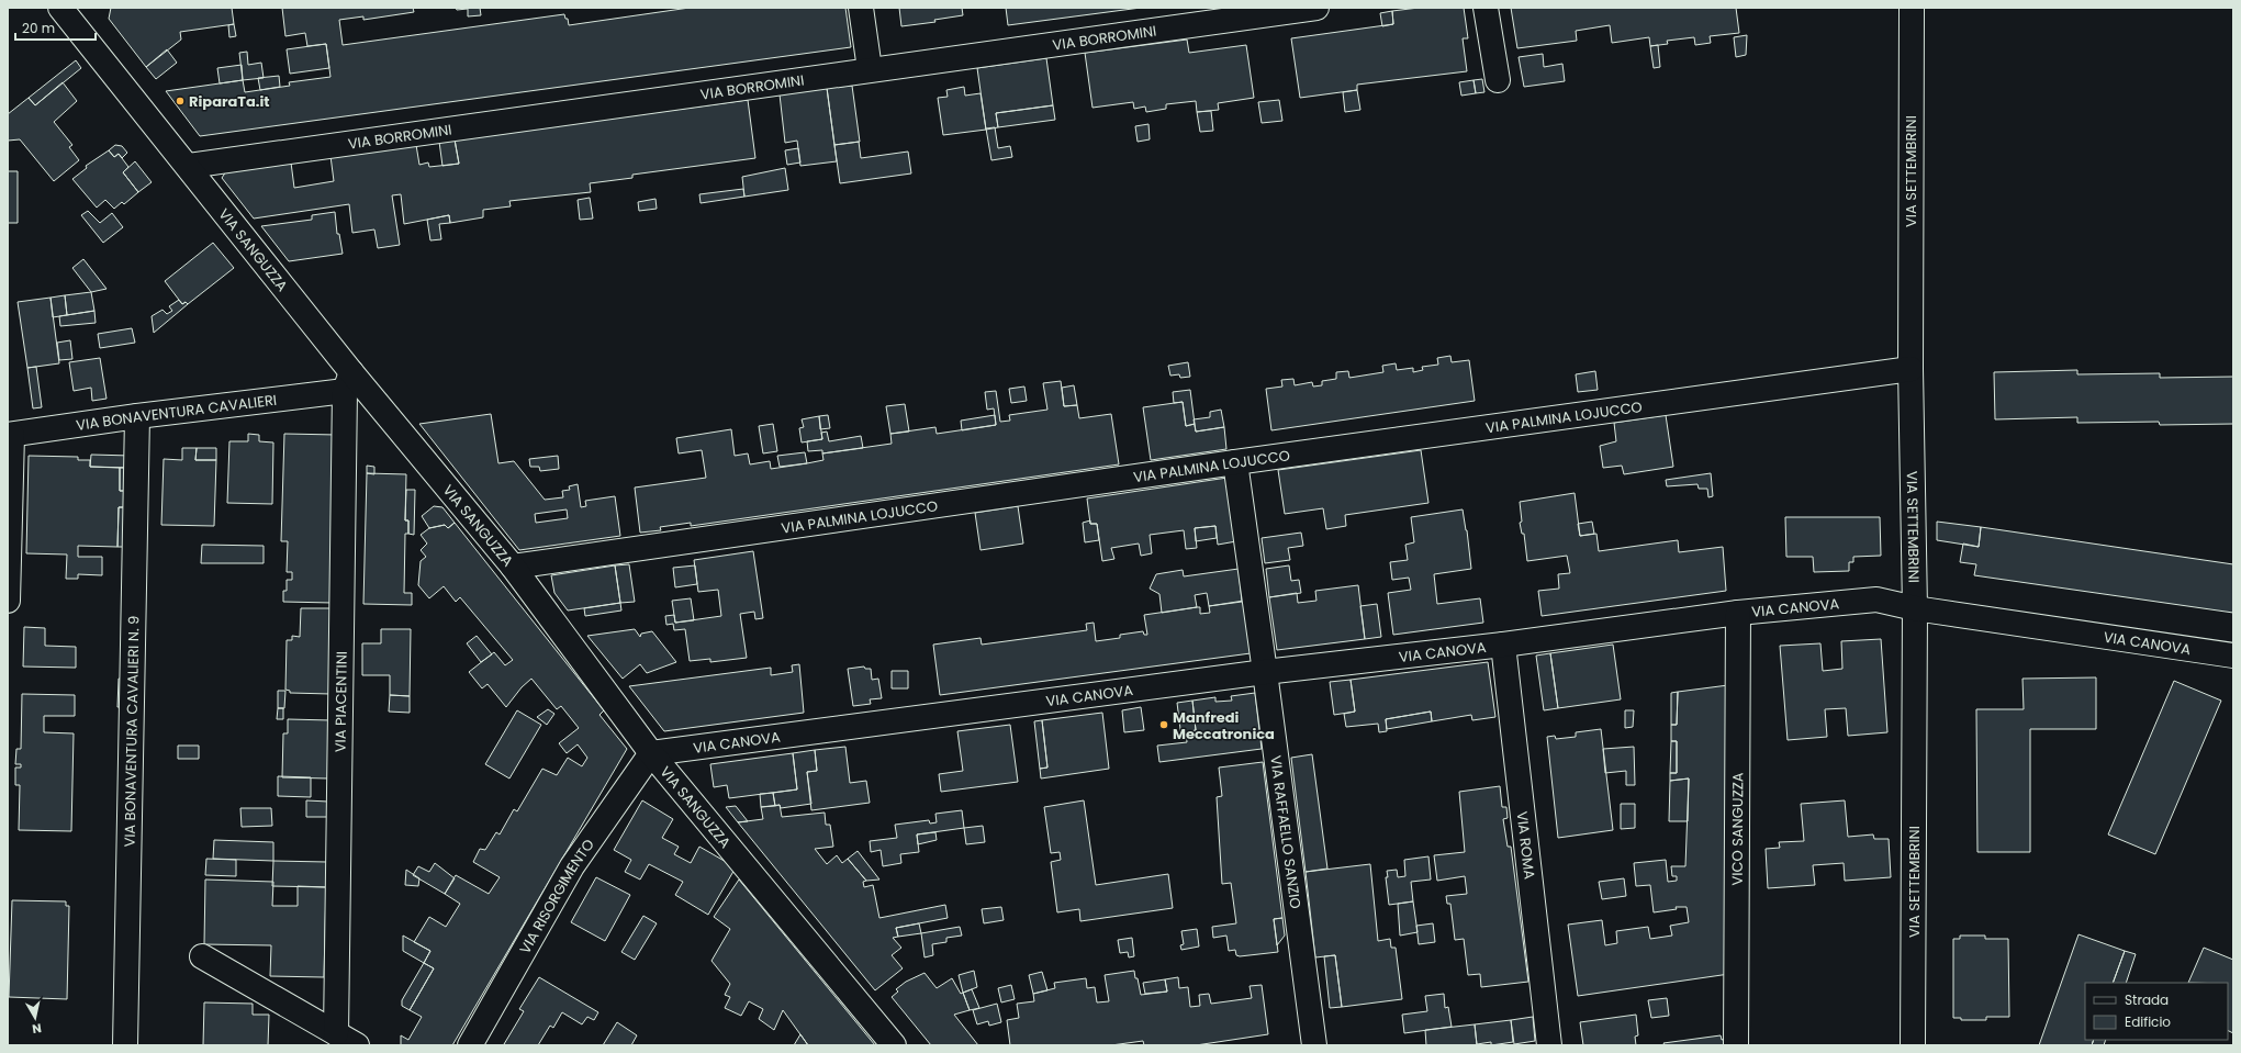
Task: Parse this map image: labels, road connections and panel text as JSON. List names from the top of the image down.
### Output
{
  "streets": {
    "street": [
      "VIA BORROMINI",
      "VIA SETTEMBRINI",
      "VIA SANGUZZA",
      "VIA BONAVENTURA CAVALIERI",
      "VIA PALMINA LOJUCCO",
      "VIA CANOVA",
      "VIA PIACENTINI",
      "VIA BONAVENTURA CAVALIERI N. 9",
      "VICO SANGUZZA",
      "VIA RAFFAELLO SANZIO",
      "VIA ROMA",
      "VIA RISORGIMENTO"
    ]
  },
  "crossings": [
    ["VIA BORROMINI", "VIA SANGUZZA"],
    ["VIA SETTEMBRINI", "VIA PALMINA LOJUCCO"],
    ["VIA SETTEMBRINI", "VIA CANOVA"],
    ["VIA SANGUZZA", "VIA BONAVENTURA CAVALIERI"],
    ["VIA SANGUZZA", "VIA PALMINA LOJUCCO"],
    ["VIA SANGUZZA", "VIA CANOVA"],
    ["VIA SANGUZZA", "VIA PIACENTINI"],
    ["VIA SANGUZZA", "VIA RISORGIMENTO"],
    ["VIA BONAVENTURA CAVALIERI", "VIA PIACENTINI"],
    ["VIA BONAVENTURA CAVALIERI", "VIA BONAVENTURA CAVALIERI N. 9"],
    ["VIA PALMINA LOJUCCO", "VIA RAFFAELLO SANZIO"],
    ["VIA CANOVA", "VICO SANGUZZA"],
    ["VIA CANOVA", "VIA RAFFAELLO SANZIO"],
    ["VIA CANOVA", "VIA ROMA"],
    ["VIA CANOVA", "VIA RISORGIMENTO"]
  ],
  "places": ["RiparaTa.it", "Manfredi Meccatronica"],
  "legend": ["Strada", "Edificio"],
  "scale_bar": "20 m",
  "north": "bottom"
}
